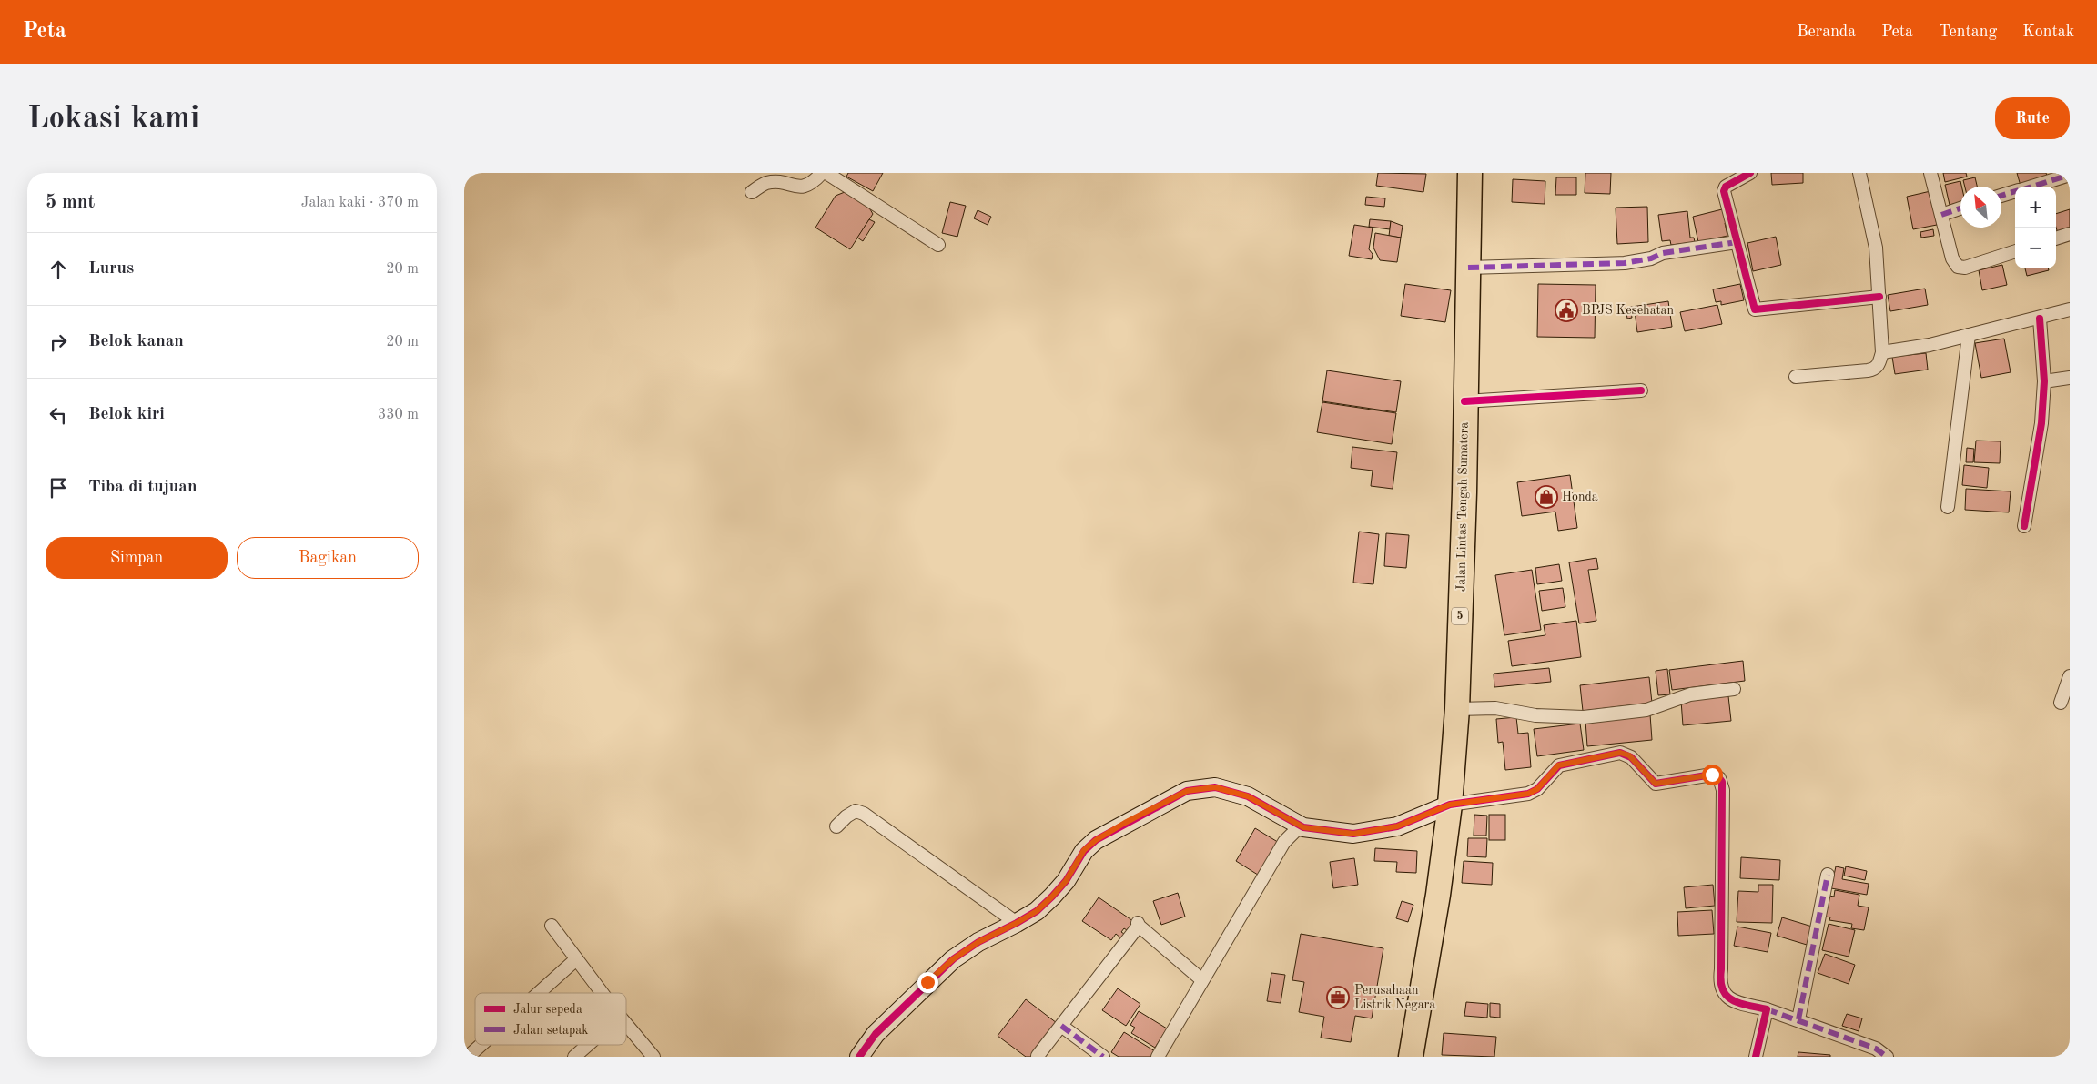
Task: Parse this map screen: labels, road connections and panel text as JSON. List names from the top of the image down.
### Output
{
  "streets": {
    "highway": ["Jalan Lintas Tengah Sumatera", "5"]
  },
  "places": {
    "public building": ["BPJS Kesehatan"],
    "shop": ["Honda"],
    "office": ["Perusahaan Listrik Negara"]
  },
  "legend": ["Jalur sepeda", "Jalan setapak"],
  "north": "top left",
  "page": {
    "header": "Peta",
    "nav": [
      "Beranda",
      "Peta",
      "Tentang",
      "Kontak"
    ],
    "buttons": [
      "Rute",
      ["Simpan", "Bagikan"]
    ],
    "title": "Lokasi kami",
    "heading": ["5 mnt", "Jalan kaki · 370 m"],
    "map_buttons": ["+", "−"],
    "list": [
      ["Lurus", "20 m"],
      ["Belok kanan", "20 m"],
      ["Belok kiri", "330 m"],
      "Tiba di tujuan"
    ]
  }
}
